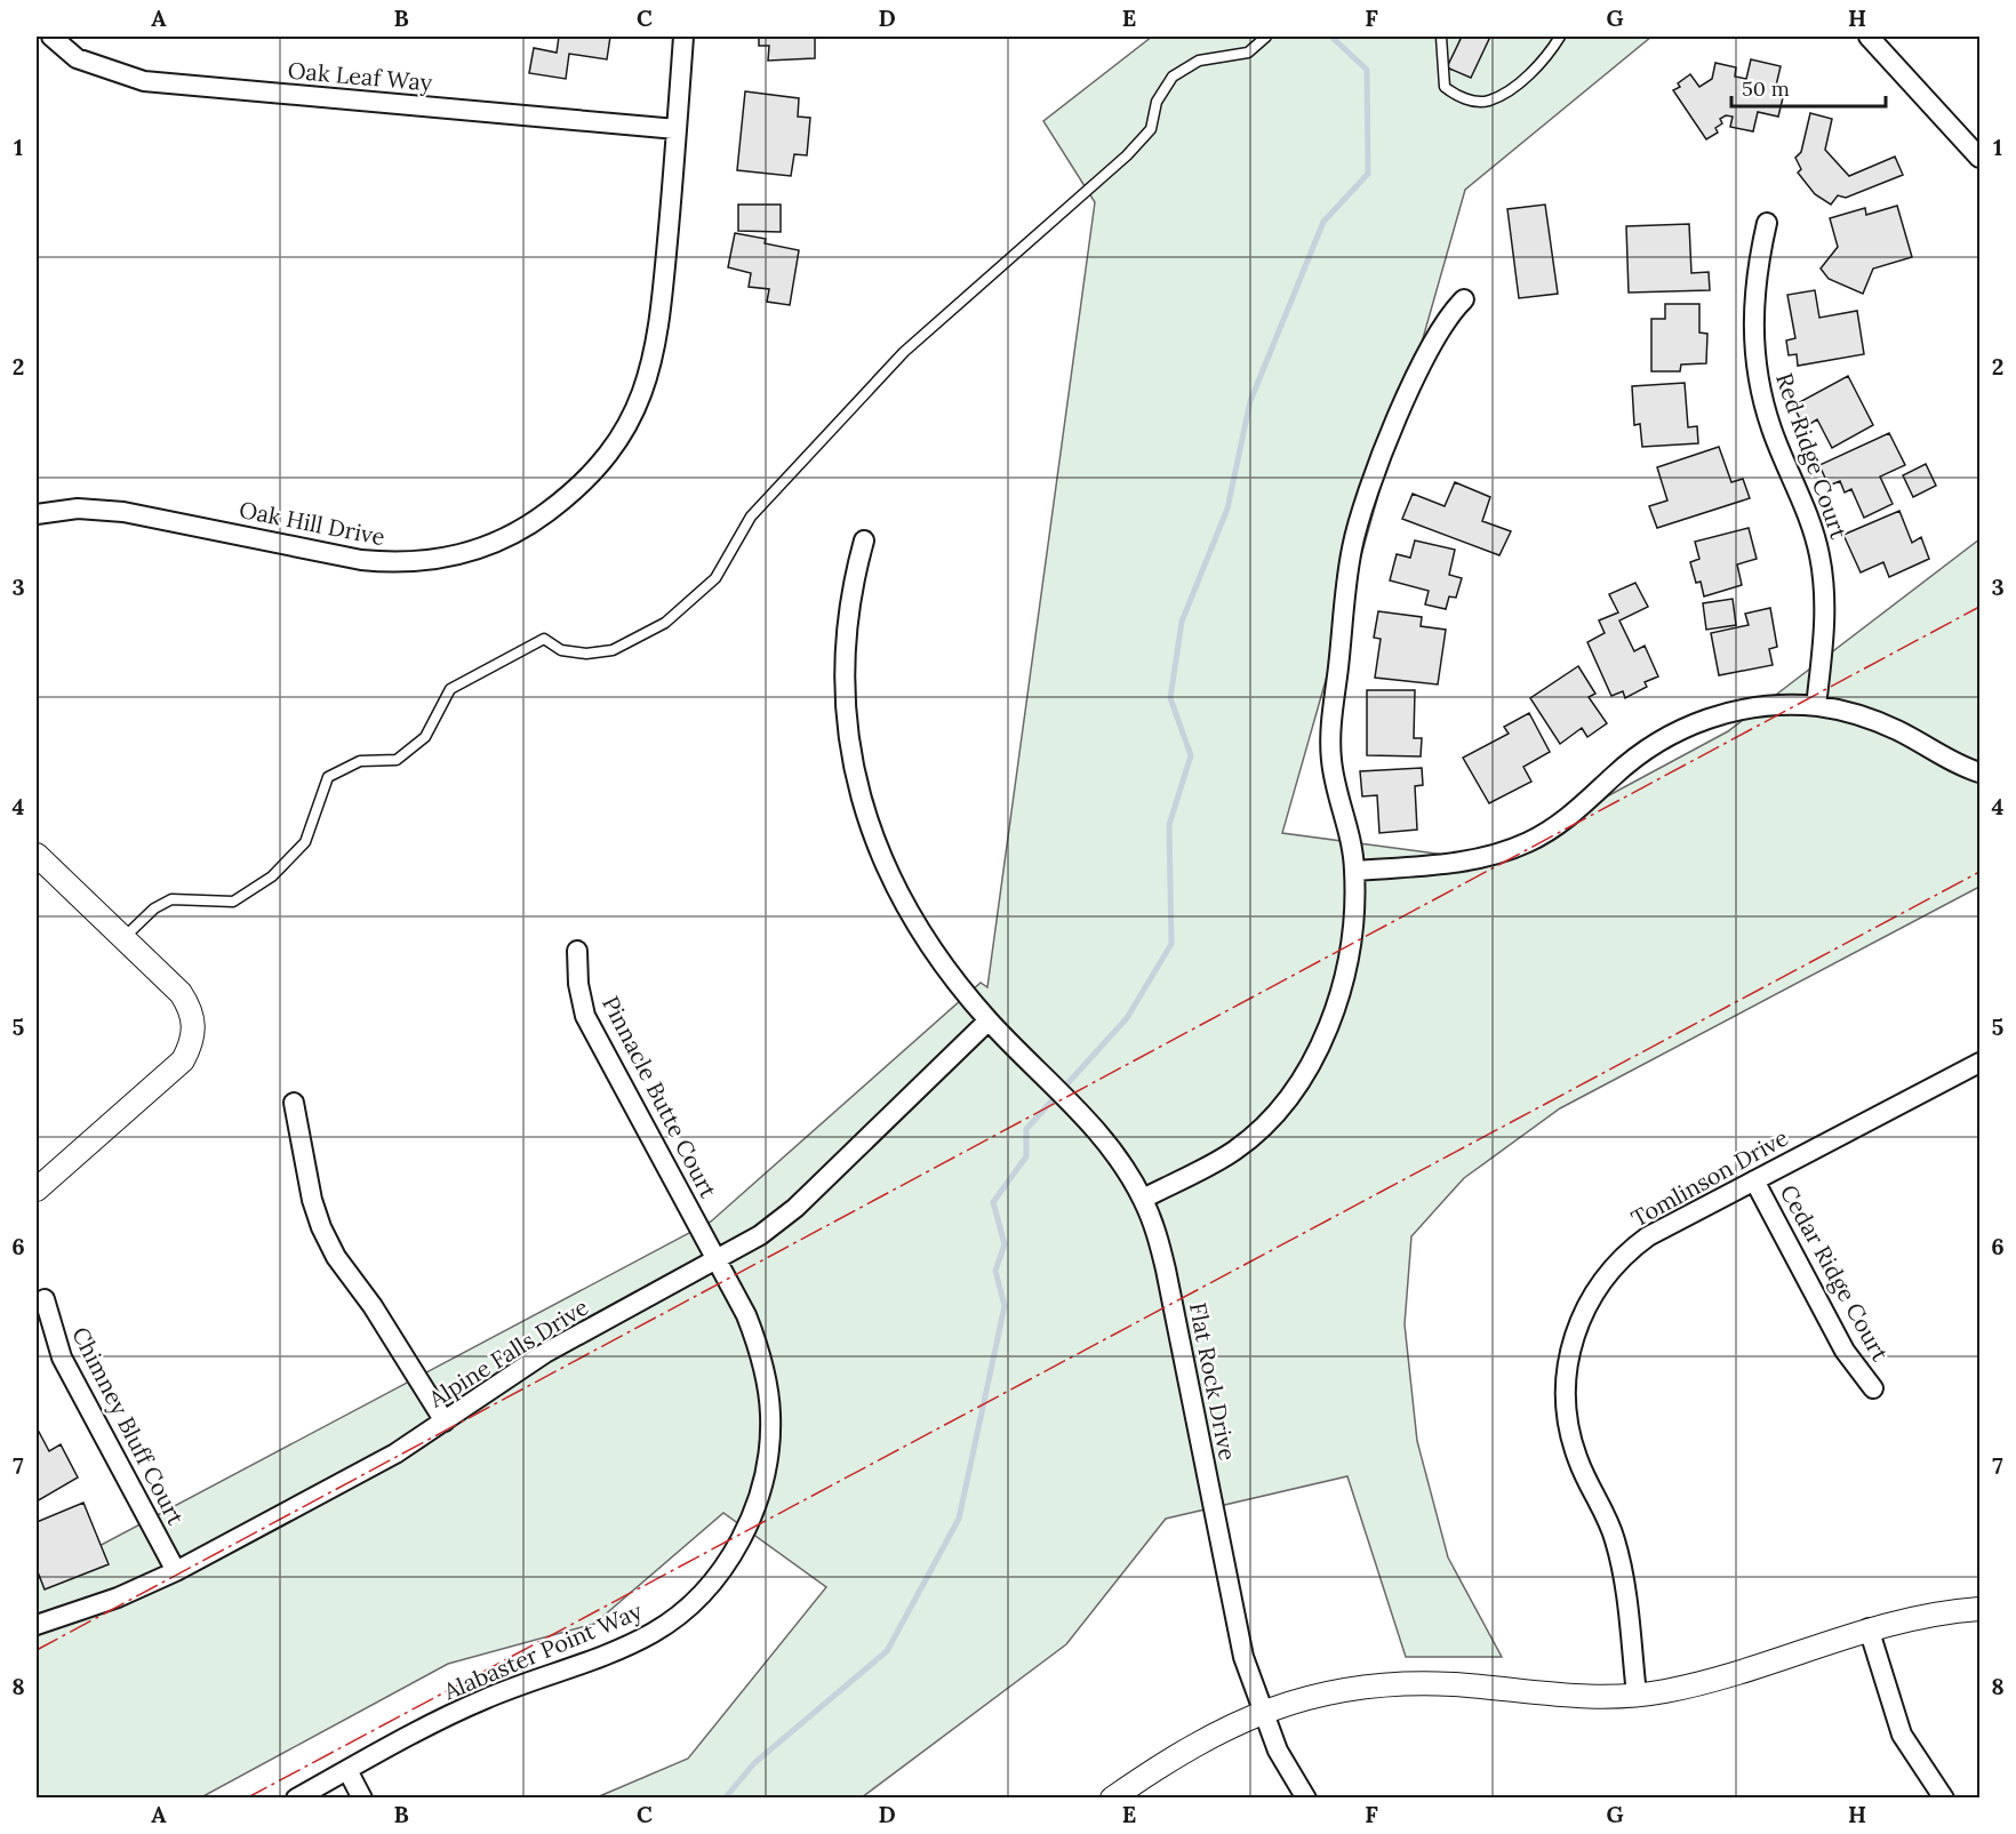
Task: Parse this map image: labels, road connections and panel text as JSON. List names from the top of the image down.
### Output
{
  "streets": {
    "street": [
      "Oak Leaf Way",
      "Red Ridge Court",
      "Oak Hill Drive",
      "Pinnacle Butte Court",
      "Tomlinson Drive",
      "Cedar Ridge Court",
      "Alpine Falls Drive",
      "Flat Rock Drive",
      "Chimney Bluff Court",
      "Alabaster Point Way"
    ]
  },
  "crossings": [
    ["Oak Leaf Way", "Oak Hill Drive"],
    ["Pinnacle Butte Court", "Alpine Falls Drive"],
    ["Pinnacle Butte Court", "Alabaster Point Way"],
    ["Tomlinson Drive", "Cedar Ridge Court"],
    ["Alpine Falls Drive", "Flat Rock Drive"],
    ["Alpine Falls Drive", "Chimney Bluff Court"],
    ["Alpine Falls Drive", "Alabaster Point Way"]
  ],
  "scale_bar": "50 m",
  "grid": {
    "columns": [
      "A",
      "B",
      "C",
      "D",
      "E",
      "F",
      "G",
      "H"
    ],
    "rows": [
      "1",
      "2",
      "3",
      "4",
      "5",
      "6",
      "7",
      "8"
    ]
  }
}
